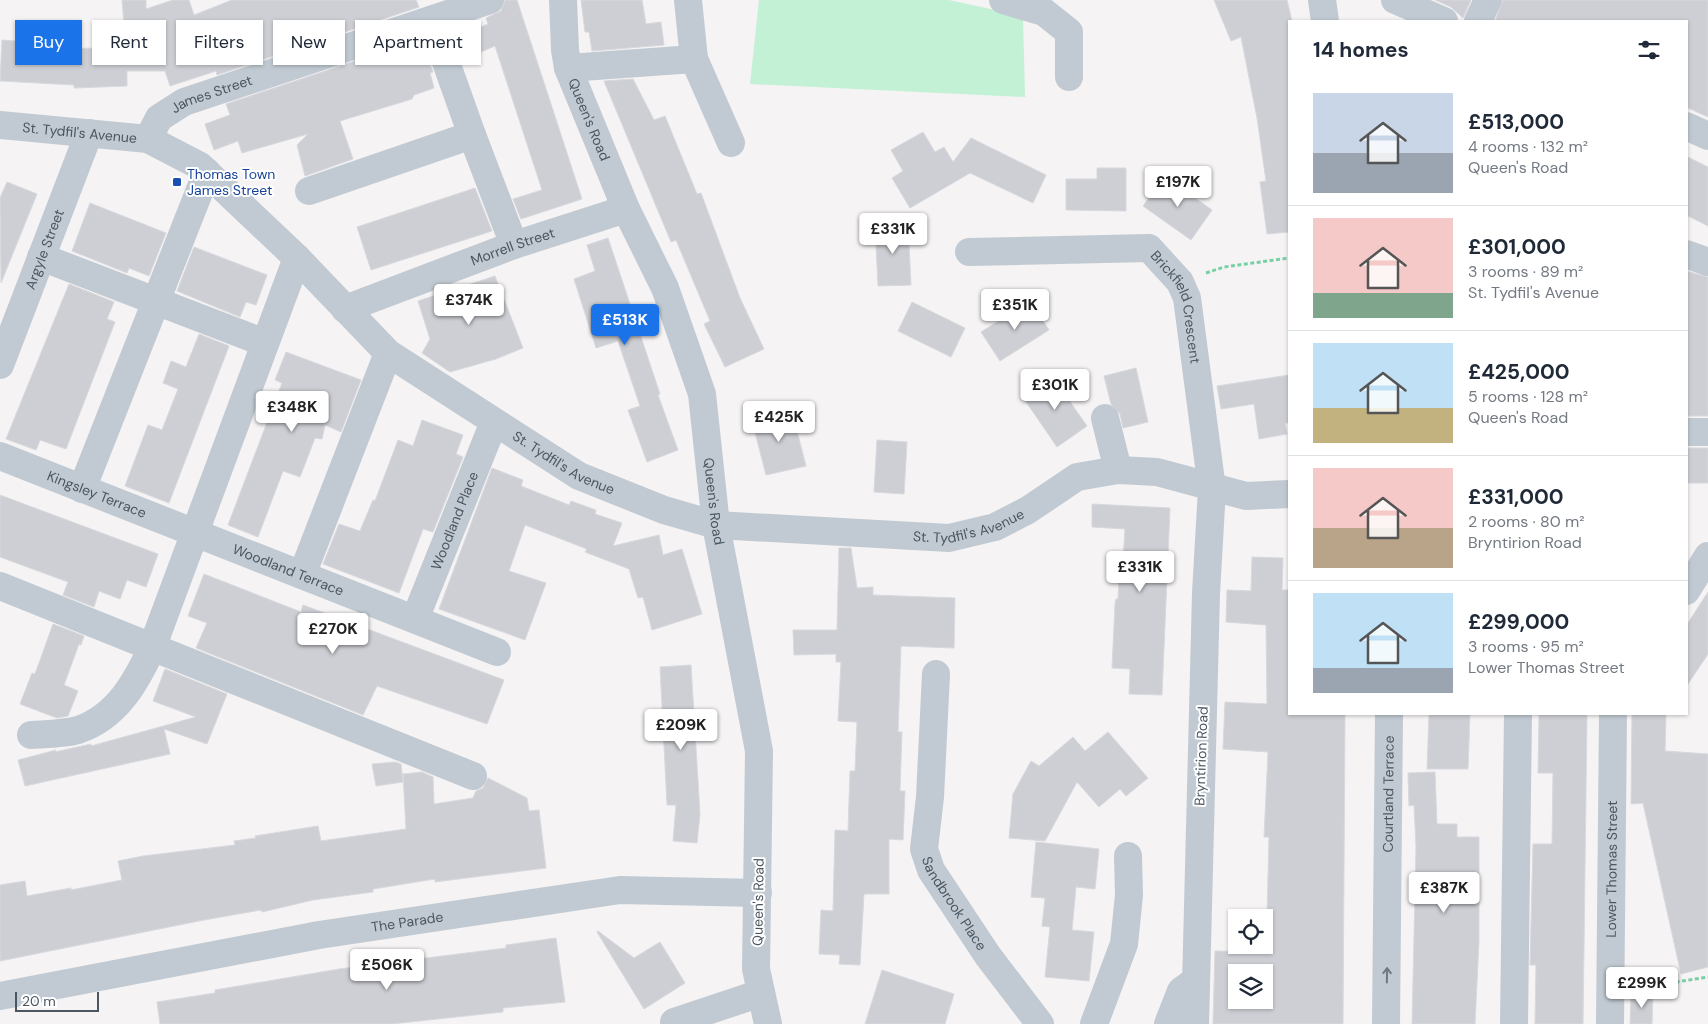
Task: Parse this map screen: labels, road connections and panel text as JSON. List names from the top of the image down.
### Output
{
  "streets": {
    "street": [
      "James Street",
      "Queen's Road",
      "St. Tydfil's Avenue",
      "Morrell Street",
      "Argyle Street",
      "Brickfield Crescent",
      "Kingsley Terrace",
      "Woodland Place",
      "Woodland Terrace",
      "Bryntirion Road",
      "Courtland Terrace",
      "Lower Thomas Street",
      "Sandbrook Place",
      "The Parade"
    ]
  },
  "crossings": [
    ["James Street", "St. Tydfil's Avenue"],
    ["Queen's Road", "St. Tydfil's Avenue"],
    ["Queen's Road", "Morrell Street"],
    ["Queen's Road", "The Parade"],
    ["St. Tydfil's Avenue", "Morrell Street"],
    ["St. Tydfil's Avenue", "Argyle Street"],
    ["St. Tydfil's Avenue", "Brickfield Crescent"],
    ["St. Tydfil's Avenue", "Woodland Place"],
    ["St. Tydfil's Avenue", "Bryntirion Road"],
    ["Brickfield Crescent", "Bryntirion Road"],
    ["Kingsley Terrace", "Woodland Terrace"],
    ["Woodland Place", "Woodland Terrace"]
  ],
  "places": {
    "transit": ["Thomas Town James Street"]
  },
  "scale_bar": "20 m",
  "page": {
    "chip": [
      "Buy",
      "Rent",
      "Filters",
      "New",
      "Apartment"
    ],
    "heading": "14 homes",
    "list": [
      {
        "name": "£513,000",
        "note": "4 rooms · 132 m² · Queen's Road"
      },
      {
        "name": "£301,000",
        "note": "3 rooms · 89 m² · St. Tydfil's Avenue"
      },
      {
        "name": "£425,000",
        "note": "5 rooms · 128 m² · Queen's Road"
      },
      {
        "name": "£331,000",
        "note": "2 rooms · 80 m² · Bryntirion Road"
      },
      {
        "name": "£299,000",
        "note": "3 rooms · 95 m² · Lower Thomas Street"
      }
    ],
    "price": [
      "£197K",
      "£331K",
      "£374K",
      "£351K",
      "£513K",
      "£301K",
      "£348K",
      "£425K",
      "£331K",
      "£270K",
      "£209K",
      "£387K",
      "£506K",
      "£299K"
    ],
    "scale": "20 m"
  }
}
